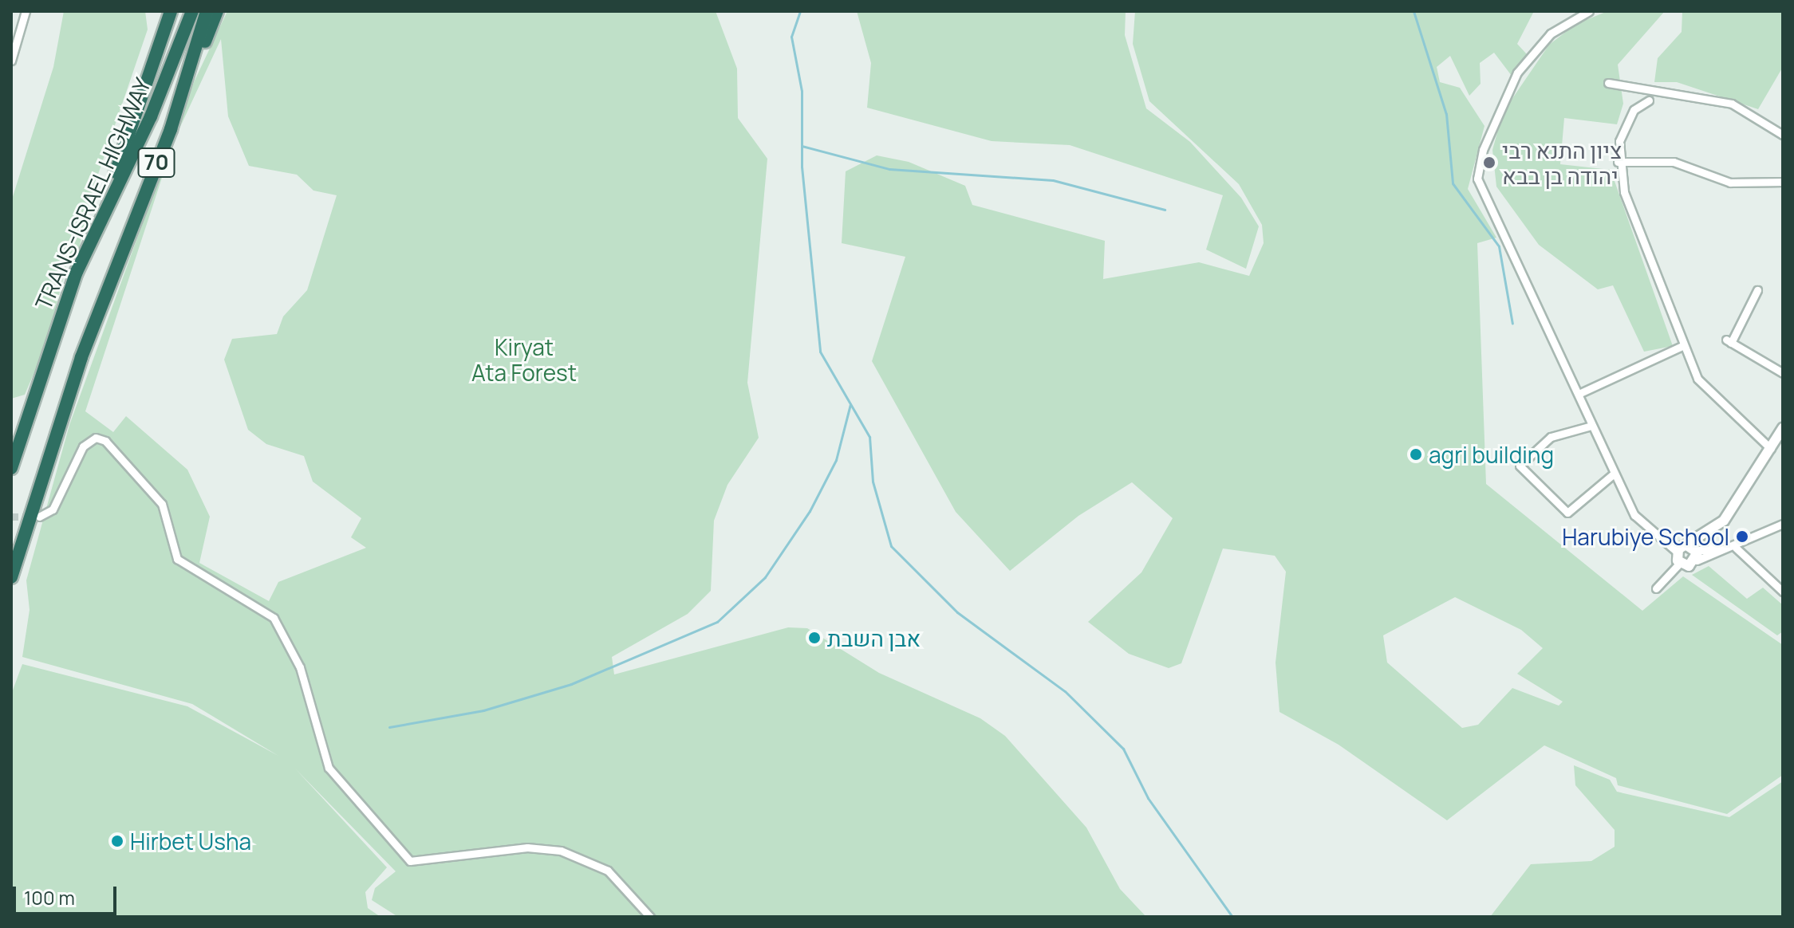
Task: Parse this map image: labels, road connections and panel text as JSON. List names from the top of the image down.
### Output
{
  "streets": {
    "highway": ["70", "TRANS-ISRAEL HIGHWAY"]
  },
  "parks": ["Kiryat Ata Forest"],
  "places": [
    "ציון התנא רבי יהודה בן בבא",
    "agri building",
    "Harubiye School",
    "אבן השבת",
    "Hirbet Usha"
  ],
  "scale_bar": "100 m"
}
